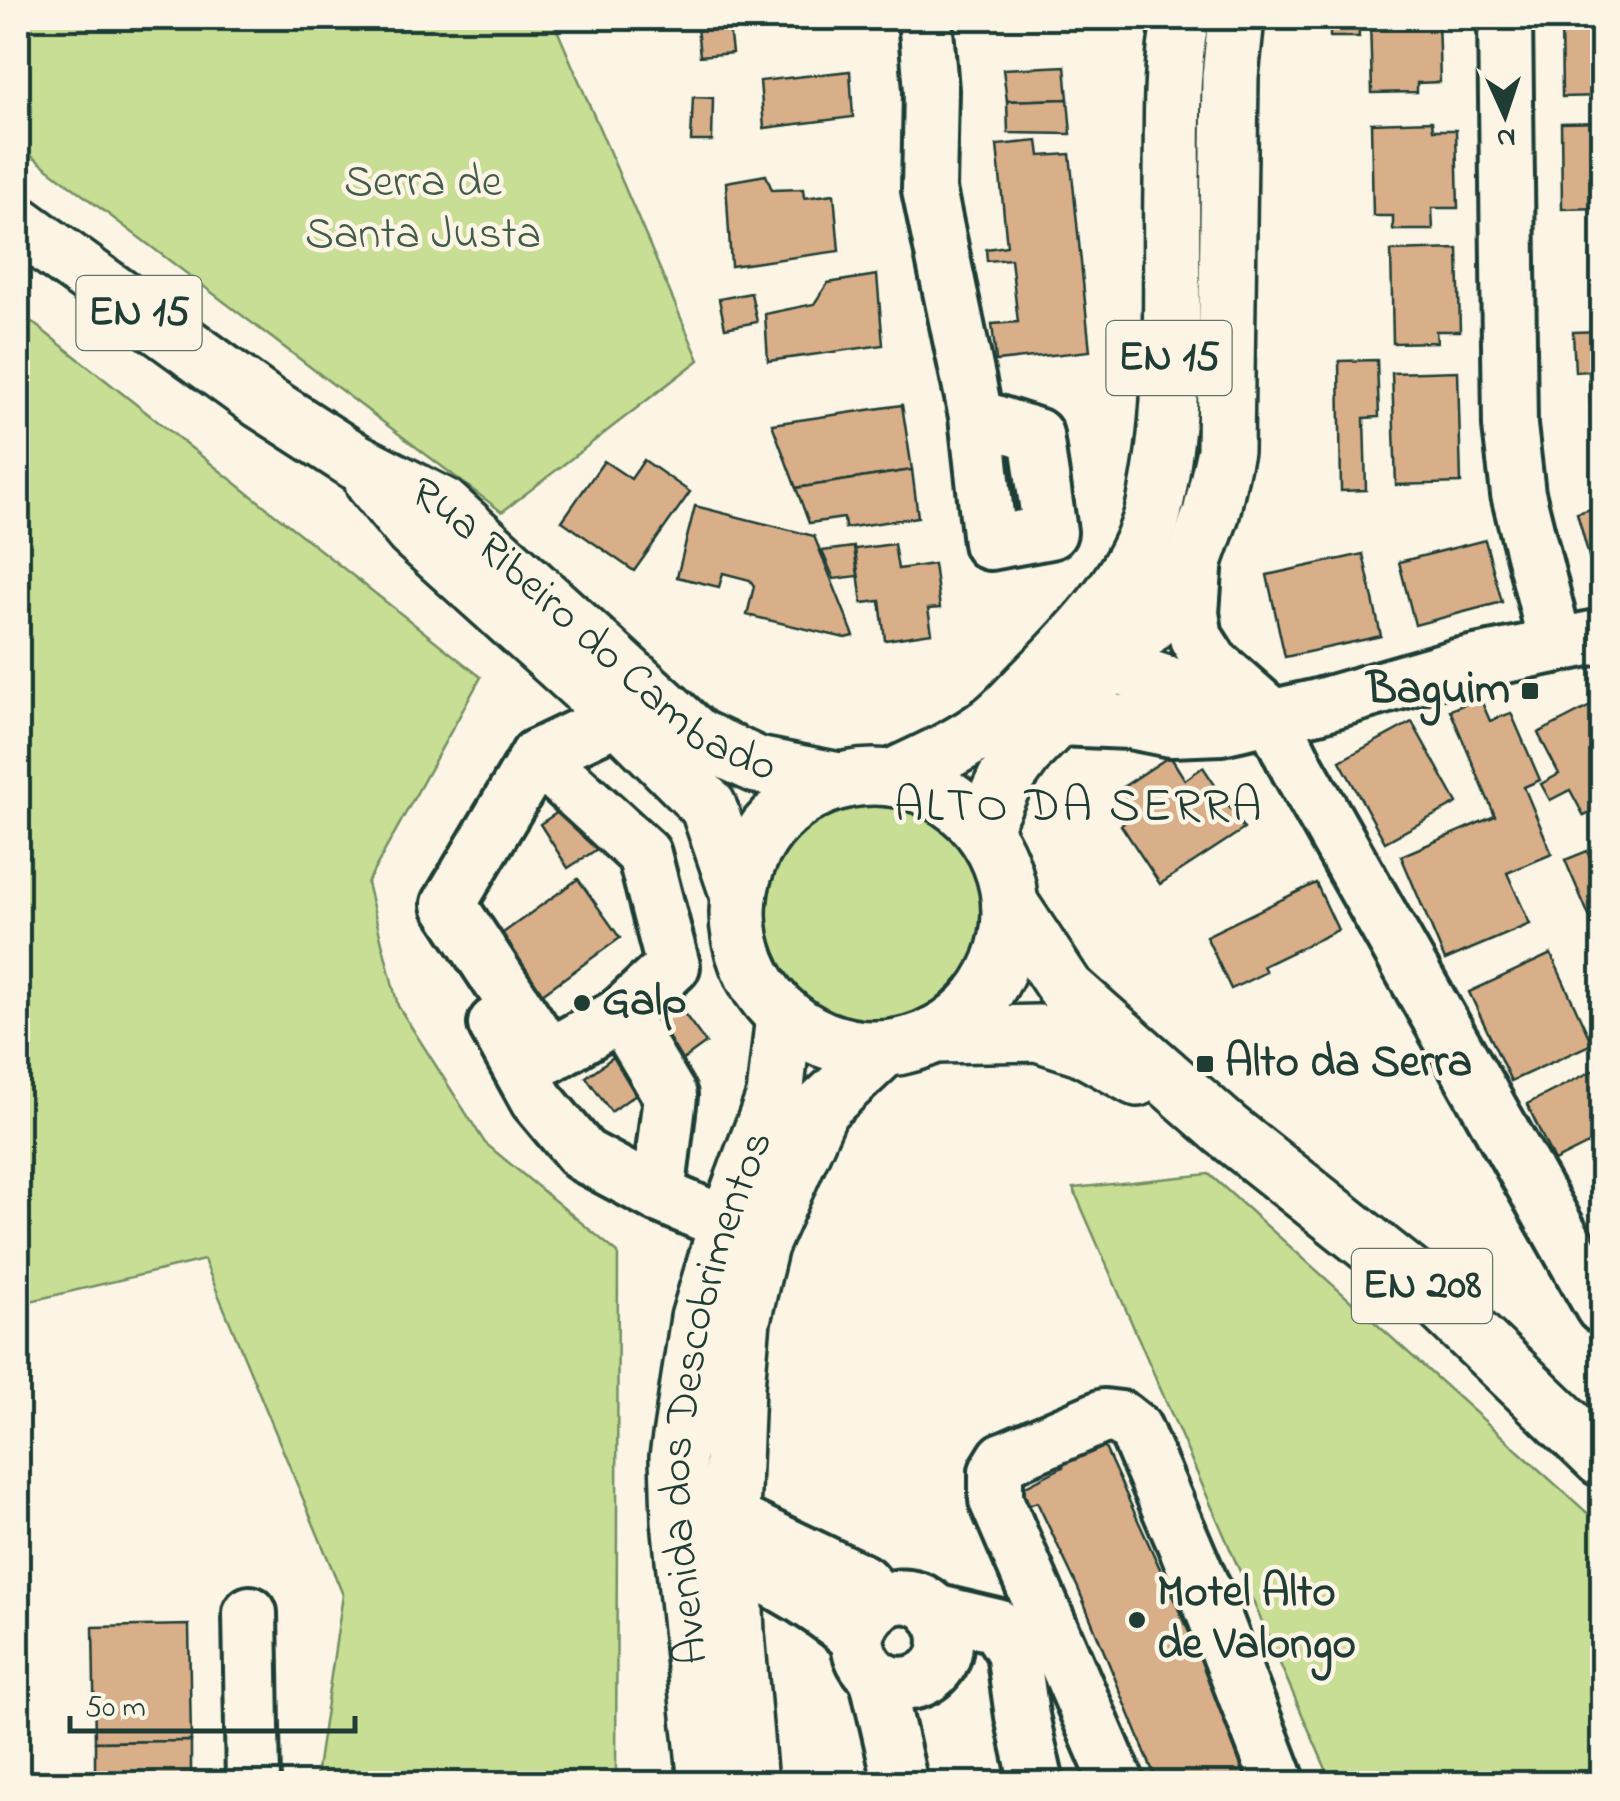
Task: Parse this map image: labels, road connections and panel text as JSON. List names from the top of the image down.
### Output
{
  "streets": {
    "main road": [
      "EN 15",
      "Rua Ribeiro do Cambado",
      "EN 208",
      "Avenida dos Descobrimentos"
    ]
  },
  "crossings": [
    ["EN 15", "Rua Ribeiro do Cambado"],
    ["EN 15", "EN 208"],
    ["EN 15", "Avenida dos Descobrimentos"],
    ["Rua Ribeiro do Cambado", "EN 208"],
    ["Rua Ribeiro do Cambado", "Avenida dos Descobrimentos"],
    ["EN 208", "Avenida dos Descobrimentos"]
  ],
  "districts": ["ALTO DA SERRA"],
  "parks": ["Serra de Santa Justa"],
  "places": {
    "transit": ["Baguim", "Alto da Serra"],
    "other": ["Galp", "Motel Alto de Valongo"]
  },
  "scale_bar": "50 m",
  "north": "bottom"
}
